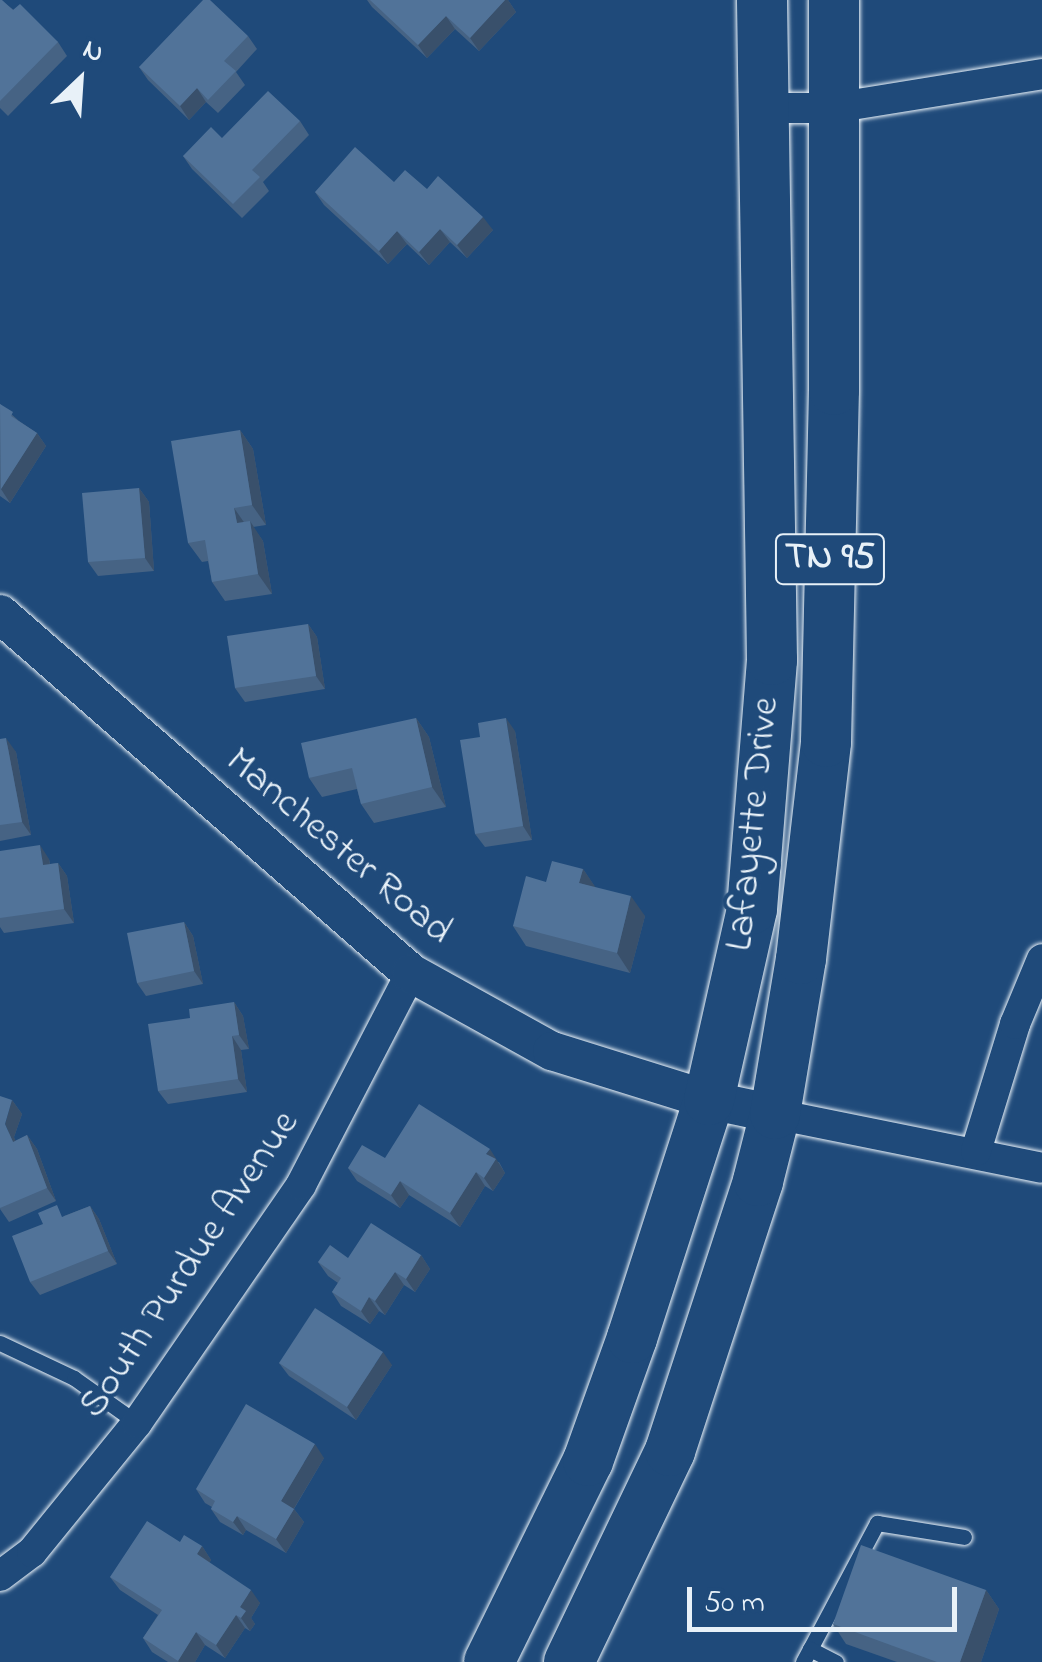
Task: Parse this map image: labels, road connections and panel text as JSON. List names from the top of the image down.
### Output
{
  "streets": {
    "main road": ["TN 95", "Lafayette Drive"],
    "street": ["Manchester Road", "South Purdue Avenue"]
  },
  "crossings": [
    ["Lafayette Drive", "Manchester Road"],
    ["Manchester Road", "South Purdue Avenue"]
  ],
  "scale_bar": "50 m",
  "north": "top right"
}
